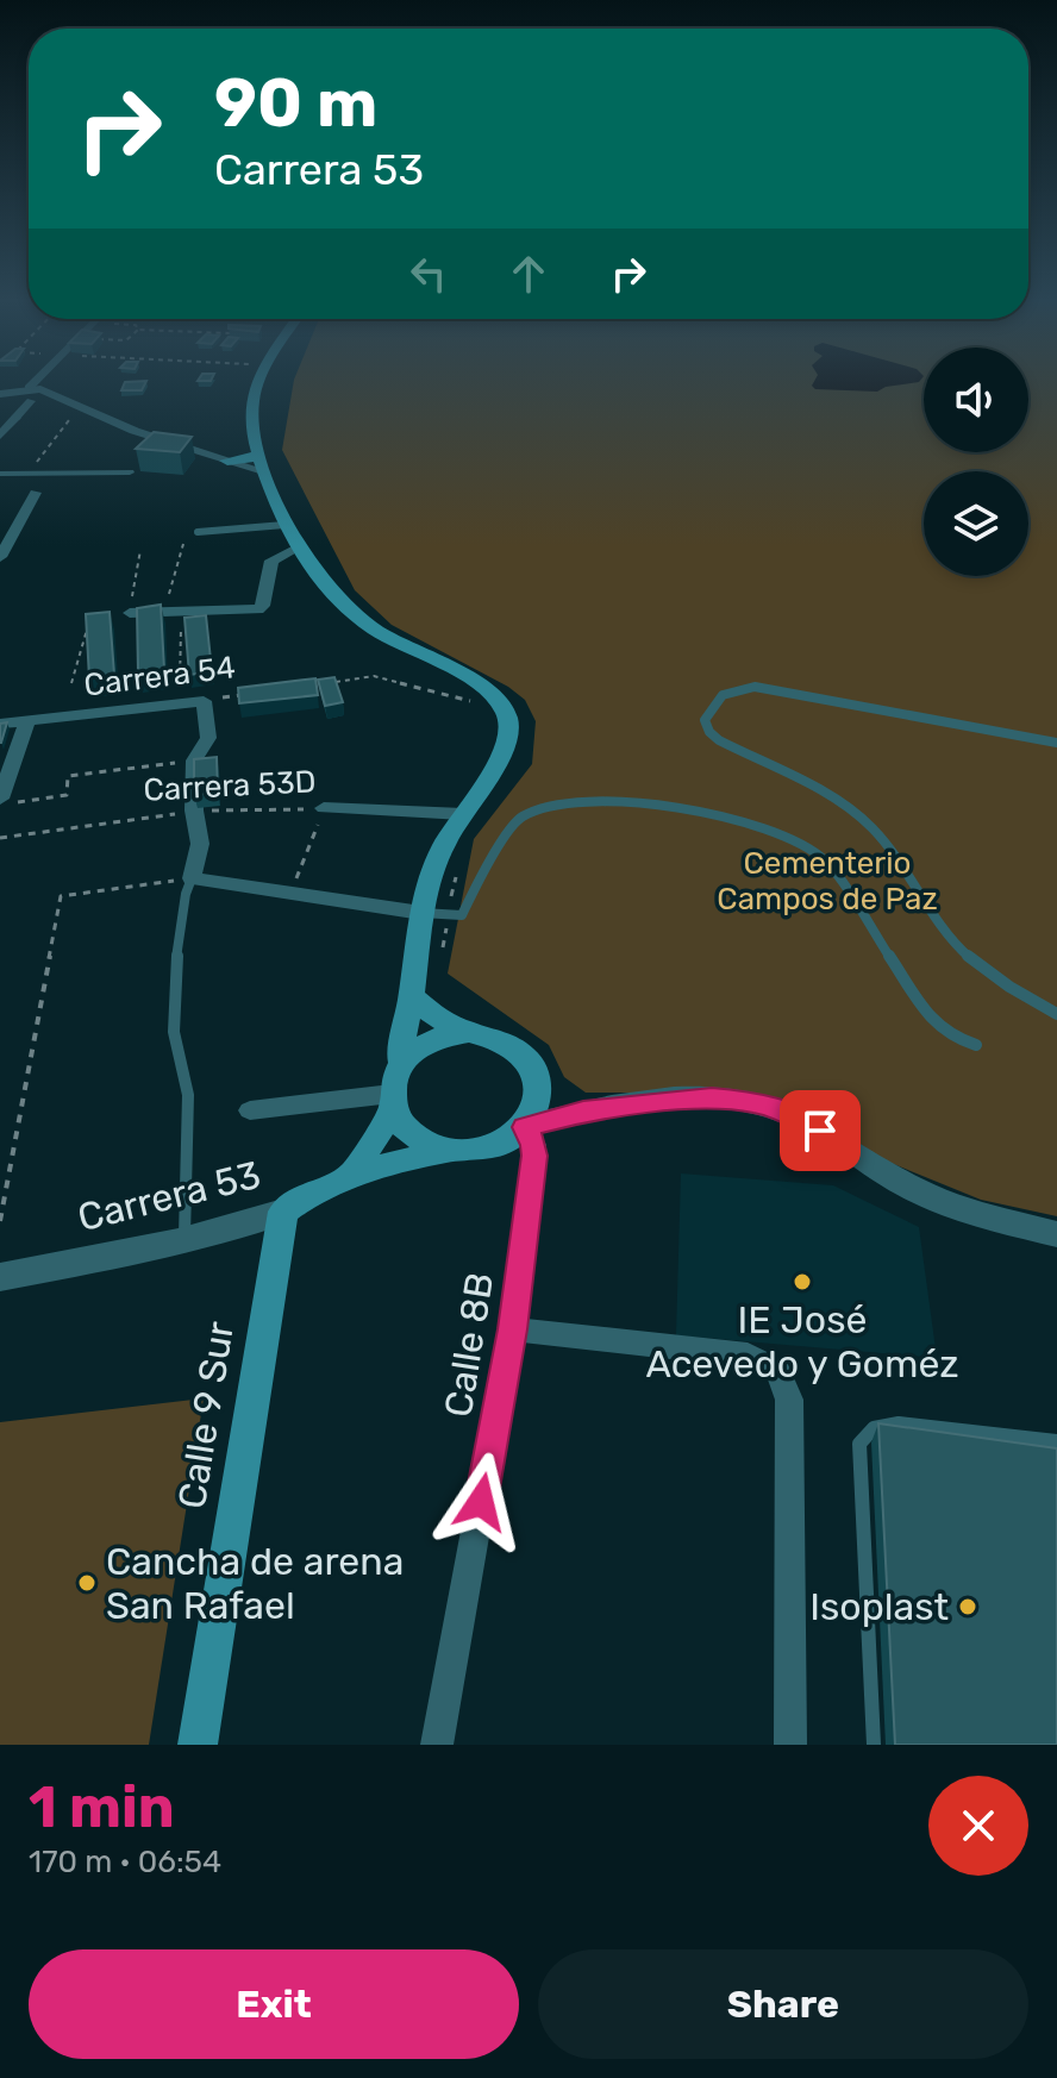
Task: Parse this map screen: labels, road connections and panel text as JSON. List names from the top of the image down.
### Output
{
  "streets": {
    "main road": ["Carrera 53", "Calle 9 Sur"],
    "street": ["Carrera 54", "Carrera 53D", "Calle 8B"]
  },
  "crossings": [
    ["Carrera 53", "Calle 8B"],
    ["Carrera 53", "Calle 9 Sur"]
  ],
  "parks": ["Cementerio Campos de Paz"],
  "places": ["IE José Acevedo y Goméz", "Cancha de arena San Rafael", "Isoplast"],
  "page": {
    "turn": ["90 m", "Carrera 53"],
    "heading": ["1 min", "170 m · 06:54"],
    "buttons": ["Exit", "Share"]
  }
}
